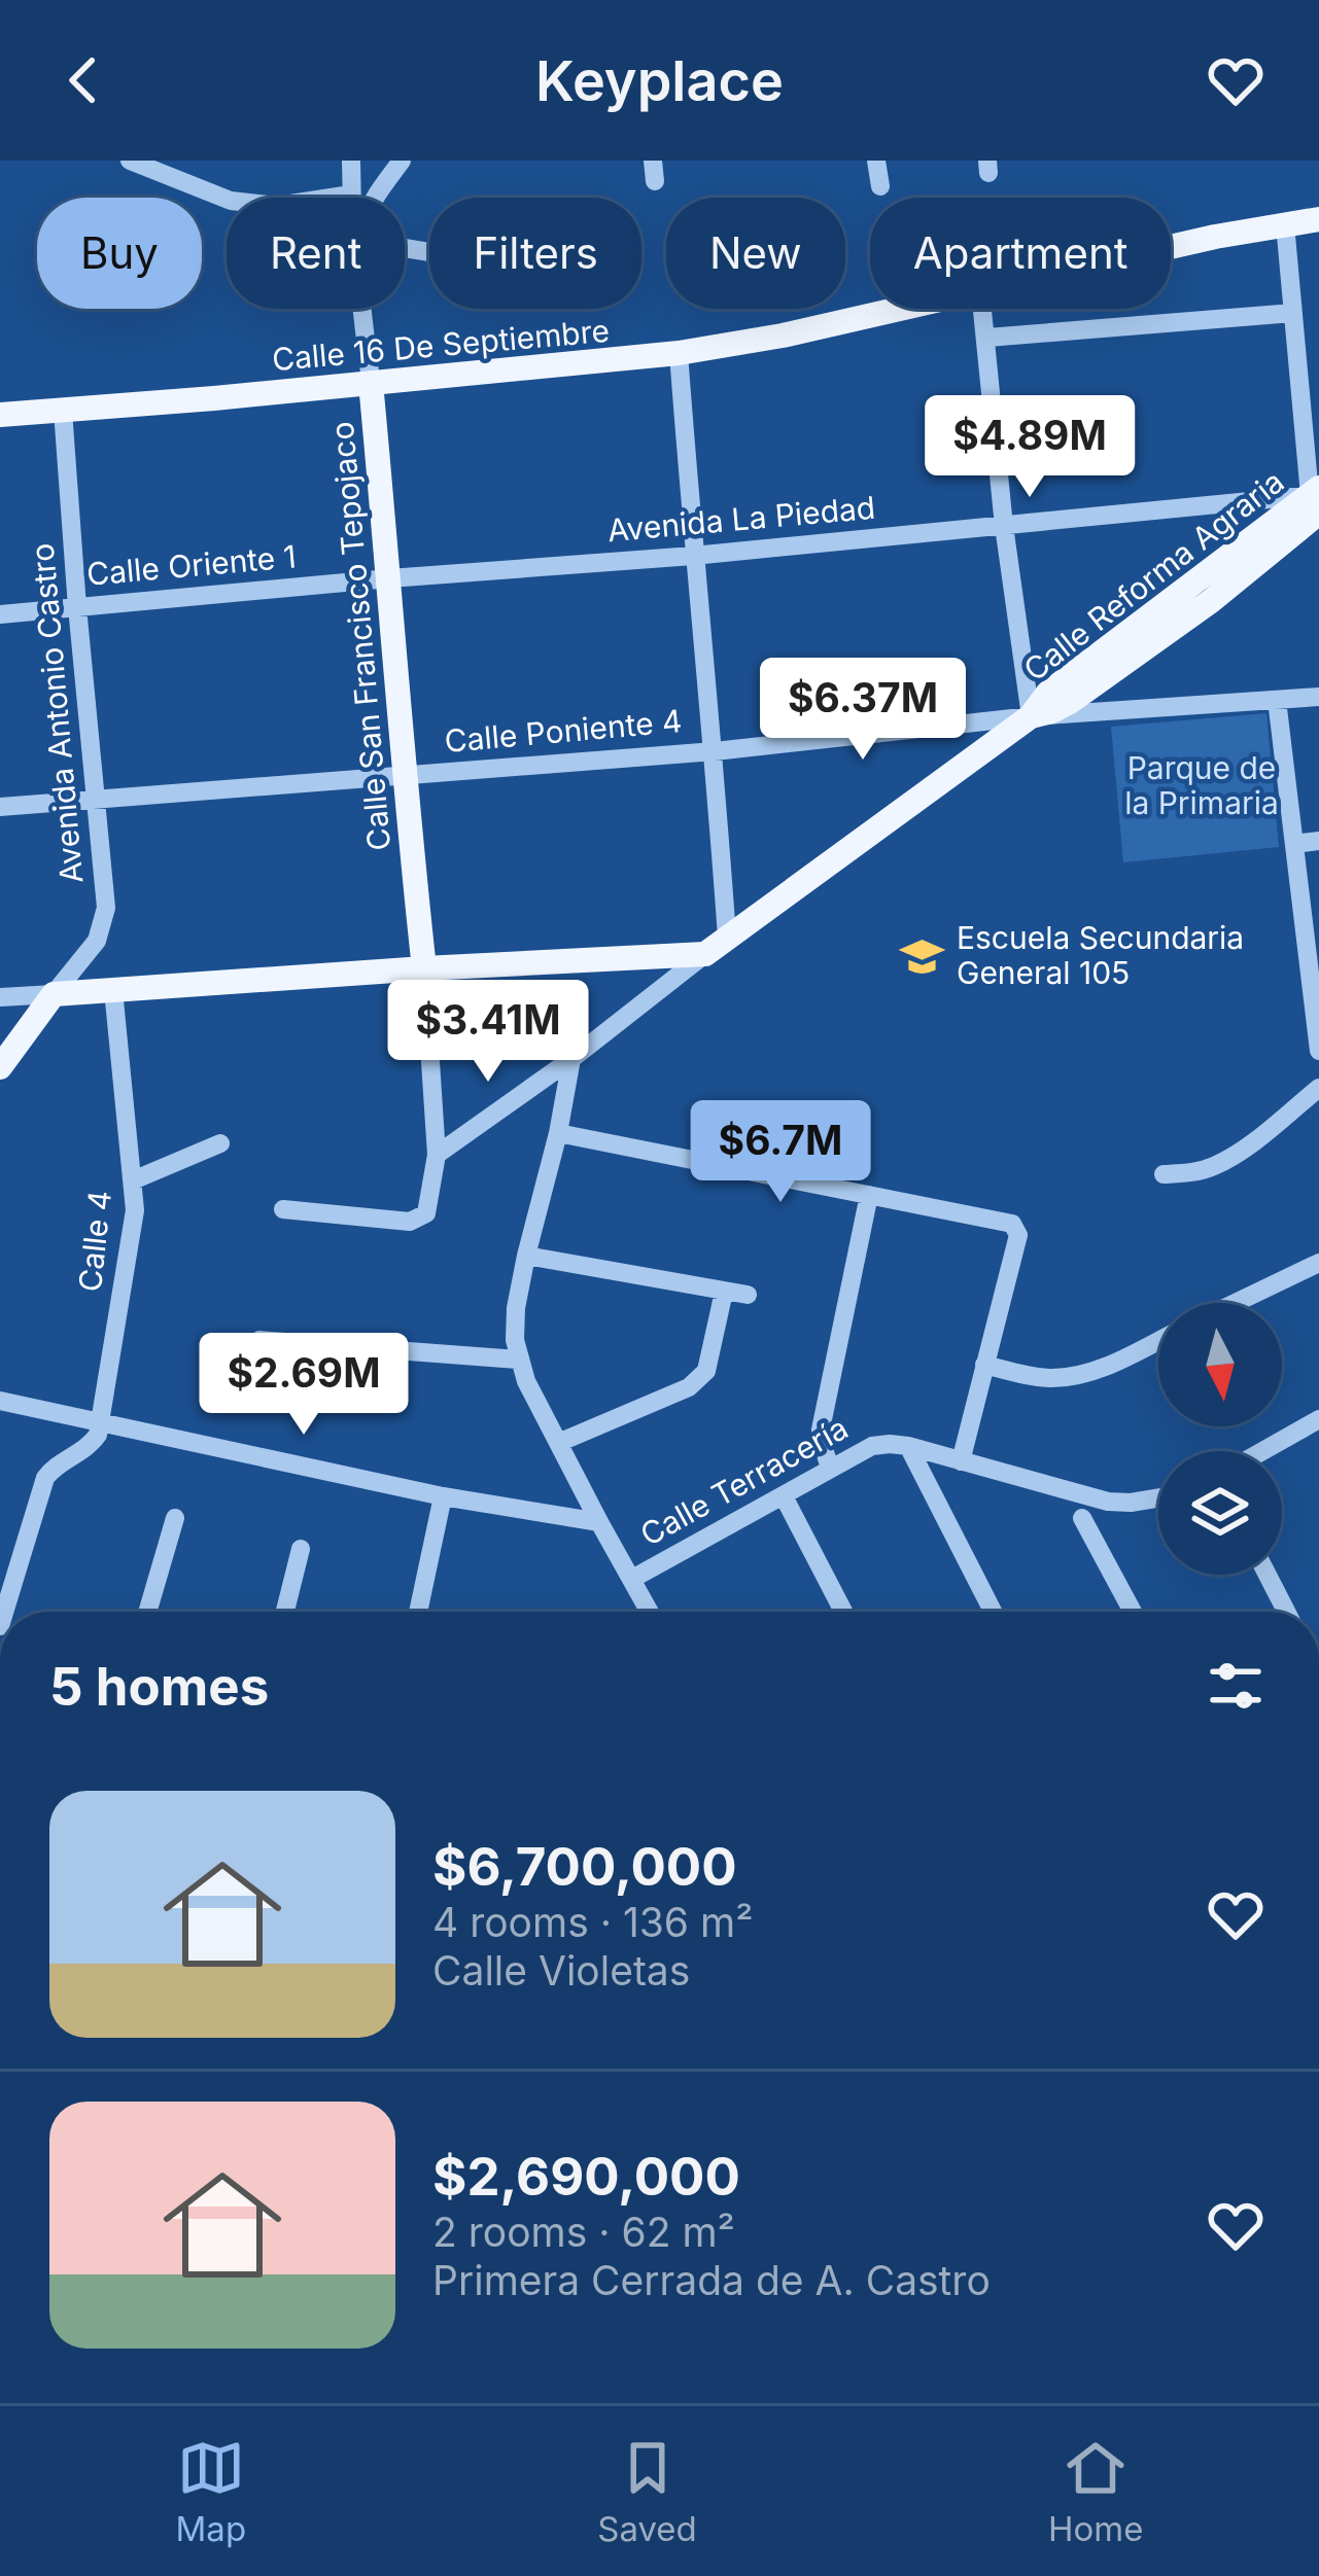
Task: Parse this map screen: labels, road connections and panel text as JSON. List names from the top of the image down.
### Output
{
  "streets": {
    "main road": ["Calle 16 De Septiembre", "Calle Reforma Agraria", "Calle San Francisco Tepojaco"],
    "street": [
      "Avenida La Piedad",
      "Calle Oriente 1",
      "Avenida Antonio Castro",
      "Calle Poniente 4",
      "Calle 4",
      "Calle Terracería"
    ]
  },
  "crossings": [
    ["Calle 16 De Septiembre", "Calle San Francisco Tepojaco"],
    ["Calle 16 De Septiembre", "Avenida Antonio Castro"],
    ["Avenida La Piedad", "Calle Oriente 1"],
    ["Avenida La Piedad", "Calle Reforma Agraria"],
    ["Avenida La Piedad", "Calle San Francisco Tepojaco"],
    ["Calle Oriente 1", "Calle San Francisco Tepojaco"],
    ["Calle Oriente 1", "Avenida Antonio Castro"],
    ["Calle Reforma Agraria", "Calle Poniente 4"],
    ["Calle San Francisco Tepojaco", "Calle Poniente 4"],
    ["Avenida Antonio Castro", "Calle Poniente 4"]
  ],
  "parks": ["Parque de la Primaria"],
  "places": {
    "school or university": ["Escuela Secundaria General 105"]
  },
  "north": "bottom",
  "page": {
    "header": "Keyplace",
    "chip": [
      "Buy",
      "Rent",
      "Filters",
      "New",
      "Apartment"
    ],
    "price": [
      "$4.89M",
      "$6.37M",
      "$3.41M",
      "$6.7M",
      "$2.69M"
    ],
    "heading": "5 homes",
    "list": [
      {
        "name": "$6,700,000",
        "note": "4 rooms · 136 m² · Calle Violetas"
      },
      {
        "name": "$2,690,000",
        "note": "2 rooms · 62 m² · Primera Cerrada de A. Castro"
      }
    ],
    "tabs": ["Map", "Saved", "Home"]
  }
}
